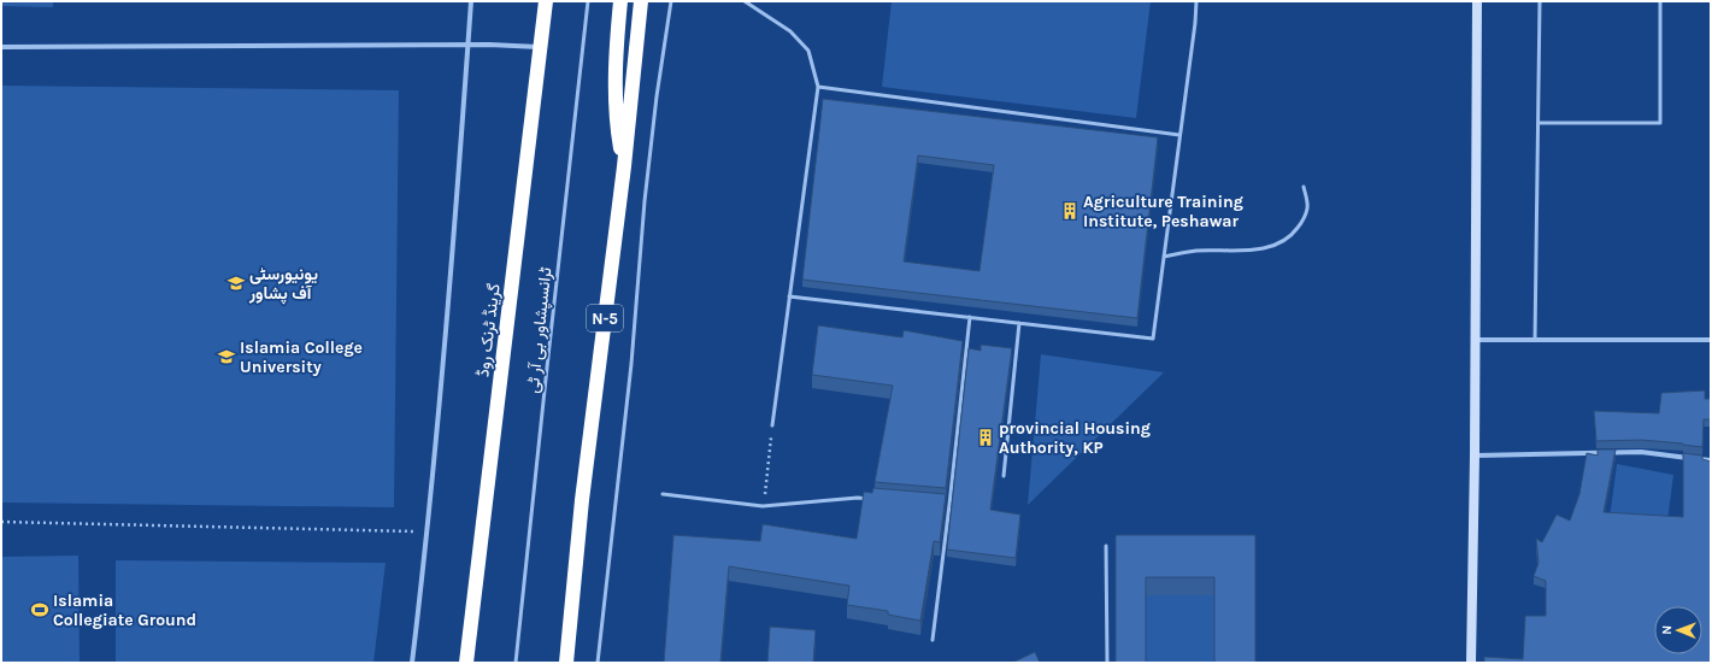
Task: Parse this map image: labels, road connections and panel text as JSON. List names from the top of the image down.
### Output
{
  "streets": {
    "highway": ["N-5", "گرینڈ ٹرنک روڈ"],
    "lane": ["ٹرانسپشاور بی آر ٹی"]
  },
  "places": {
    "building": ["Agriculture Training Institute, Peshawar", "provincial Housing Authority, KP"],
    "school or university": ["یونیورسٹی آف پشاور", "Islamia College University"],
    "sports": ["Islamia Collegiate Ground"]
  },
  "north": "left"
}
